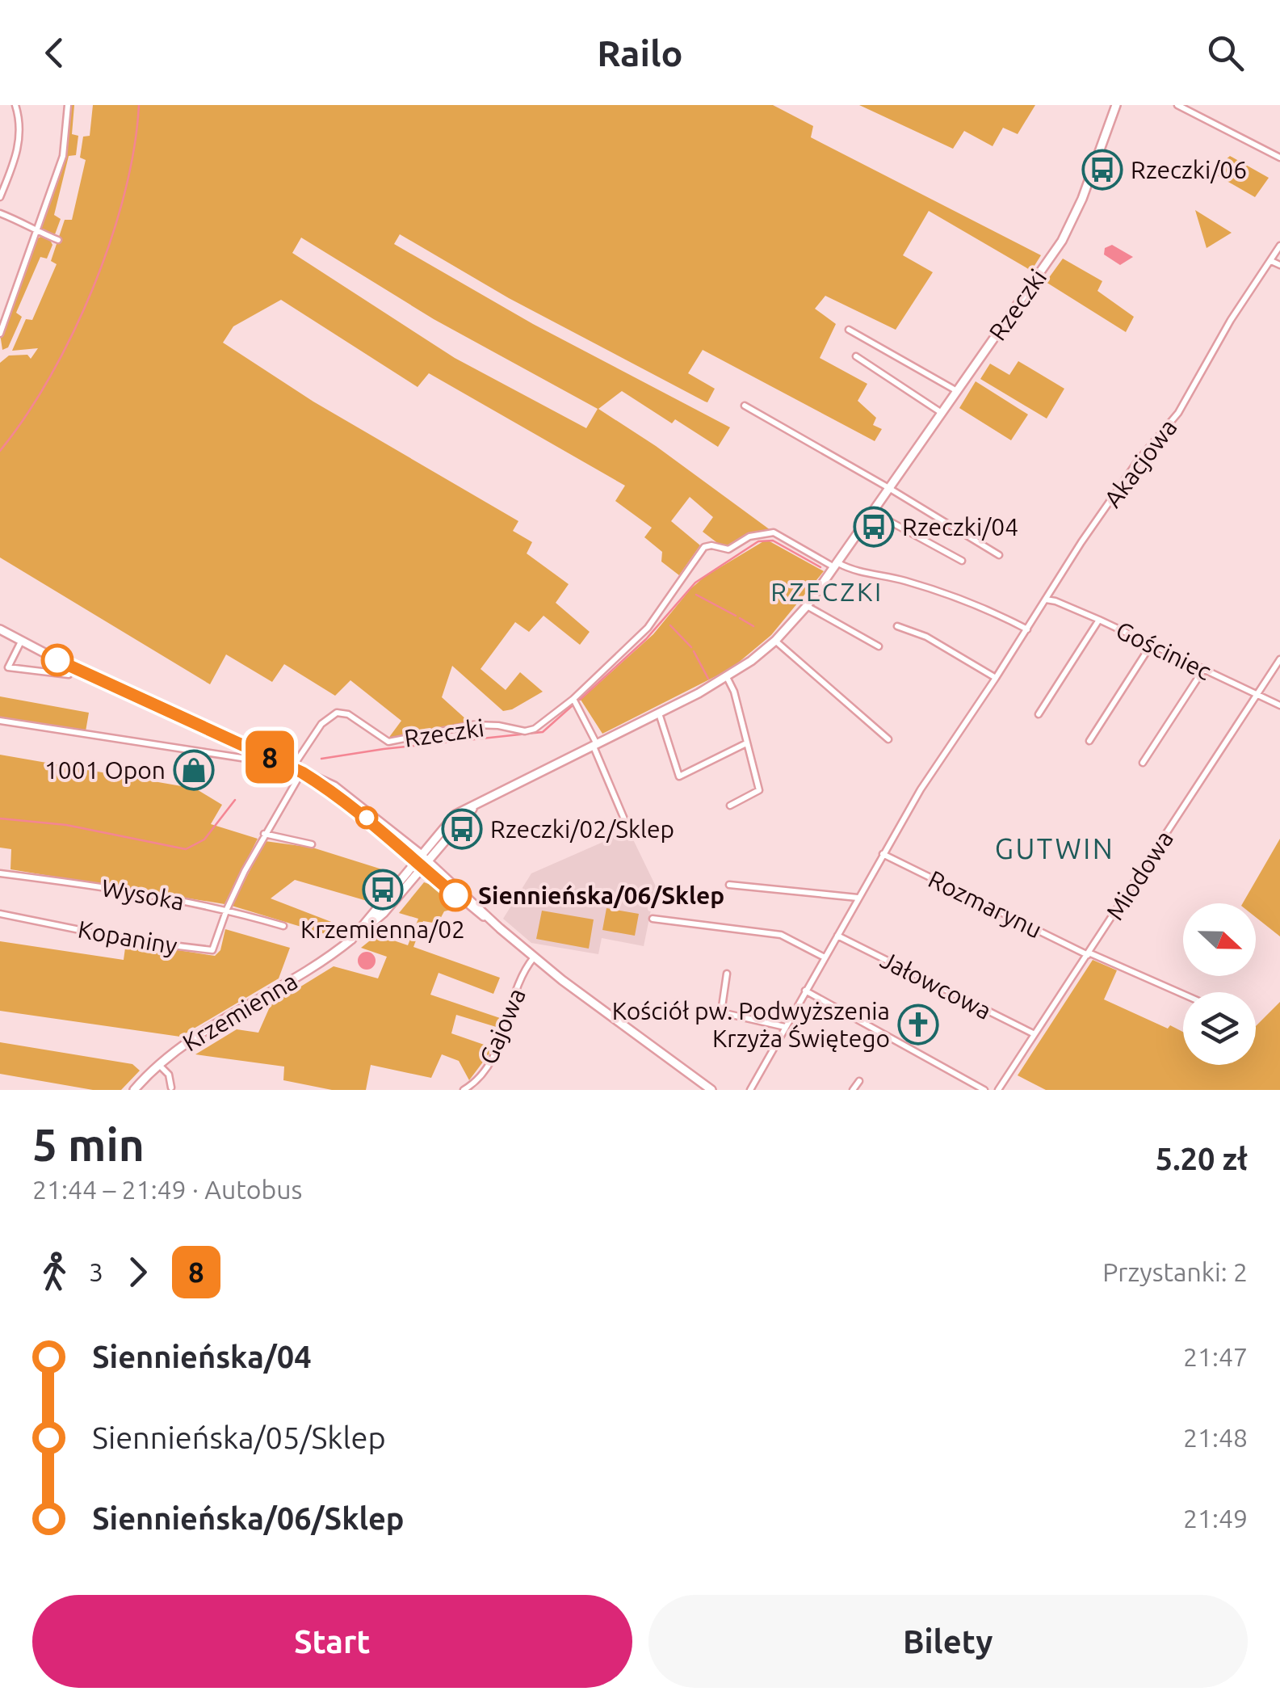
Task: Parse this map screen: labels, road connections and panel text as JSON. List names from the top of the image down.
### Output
{
  "streets": {
    "main road": ["Rzeczki", "Krzemienna"],
    "street": [
      "Akacjowa",
      "Gościniec",
      "Miodowa",
      "Wysoka",
      "Rozmarynu",
      "Kopaniny",
      "Jałowcowa",
      "Gajowa"
    ]
  },
  "crossings": [
    ["Rzeczki", "Akacjowa"],
    ["Rzeczki", "Krzemienna"],
    ["Akacjowa", "Gościniec"],
    ["Akacjowa", "Rozmarynu"],
    ["Akacjowa", "Jałowcowa"],
    ["Gościniec", "Miodowa"],
    ["Miodowa", "Rozmarynu"],
    ["Miodowa", "Jałowcowa"],
    ["Wysoka", "Kopaniny"]
  ],
  "districts": ["RZECZKI", "GUTWIN"],
  "places": {
    "bus stop": [
      "Rzeczki/06",
      "Rzeczki/04",
      "Rzeczki/02/Sklep",
      "Krzemienna/02"
    ],
    "shop": ["1001 Opon"],
    "other": ["Siennieńska/06/Sklep"],
    "church": ["Kościół pw. Podwyższenia Krzyża Świętego"]
  },
  "lines": ["bus line 8"],
  "north": "right",
  "page": {
    "header": "Railo",
    "on_map": "8",
    "heading": ["5 min", "21:44 – 21:49 · Autobus", "5.20 zł"],
    "legs": ["3", "8", "Przystanki: 2"],
    "list": [
      {
        "name": "Siennieńska/04",
        "value": "21:47"
      },
      {
        "name": "Siennieńska/05/Sklep",
        "value": "21:48"
      },
      {
        "name": "Siennieńska/06/Sklep",
        "value": "21:49"
      }
    ],
    "buttons": ["Start", "Bilety"]
  }
}
